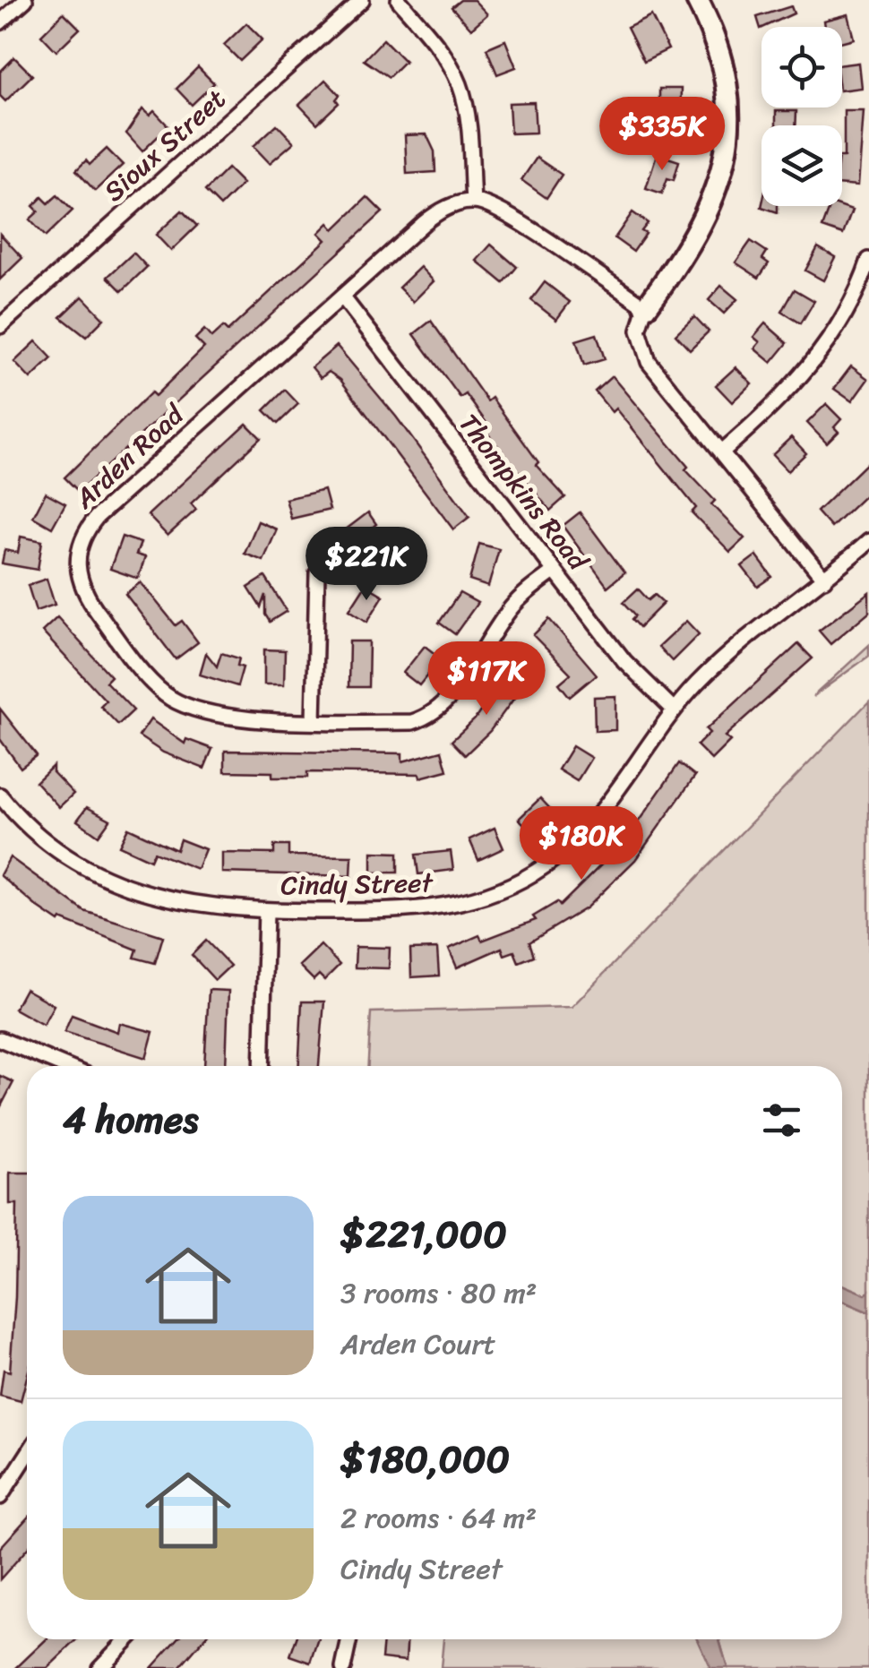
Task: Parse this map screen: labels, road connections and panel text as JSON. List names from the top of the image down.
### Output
{
  "streets": {
    "street": [
      "Sioux Street",
      "Arden Road",
      "Thompkins Road",
      "Cindy Street"
    ]
  },
  "crossings": [
    ["Arden Road", "Thompkins Road"],
    ["Thompkins Road", "Cindy Street"]
  ],
  "page": {
    "price": [
      "$335K",
      "$221K",
      "$117K",
      "$180K"
    ],
    "heading": "4 homes",
    "list": [
      {
        "name": "$221,000",
        "note": "3 rooms · 80 m² · Arden Court"
      },
      {
        "name": "$180,000",
        "note": "2 rooms · 64 m² · Cindy Street"
      }
    ]
  }
}
